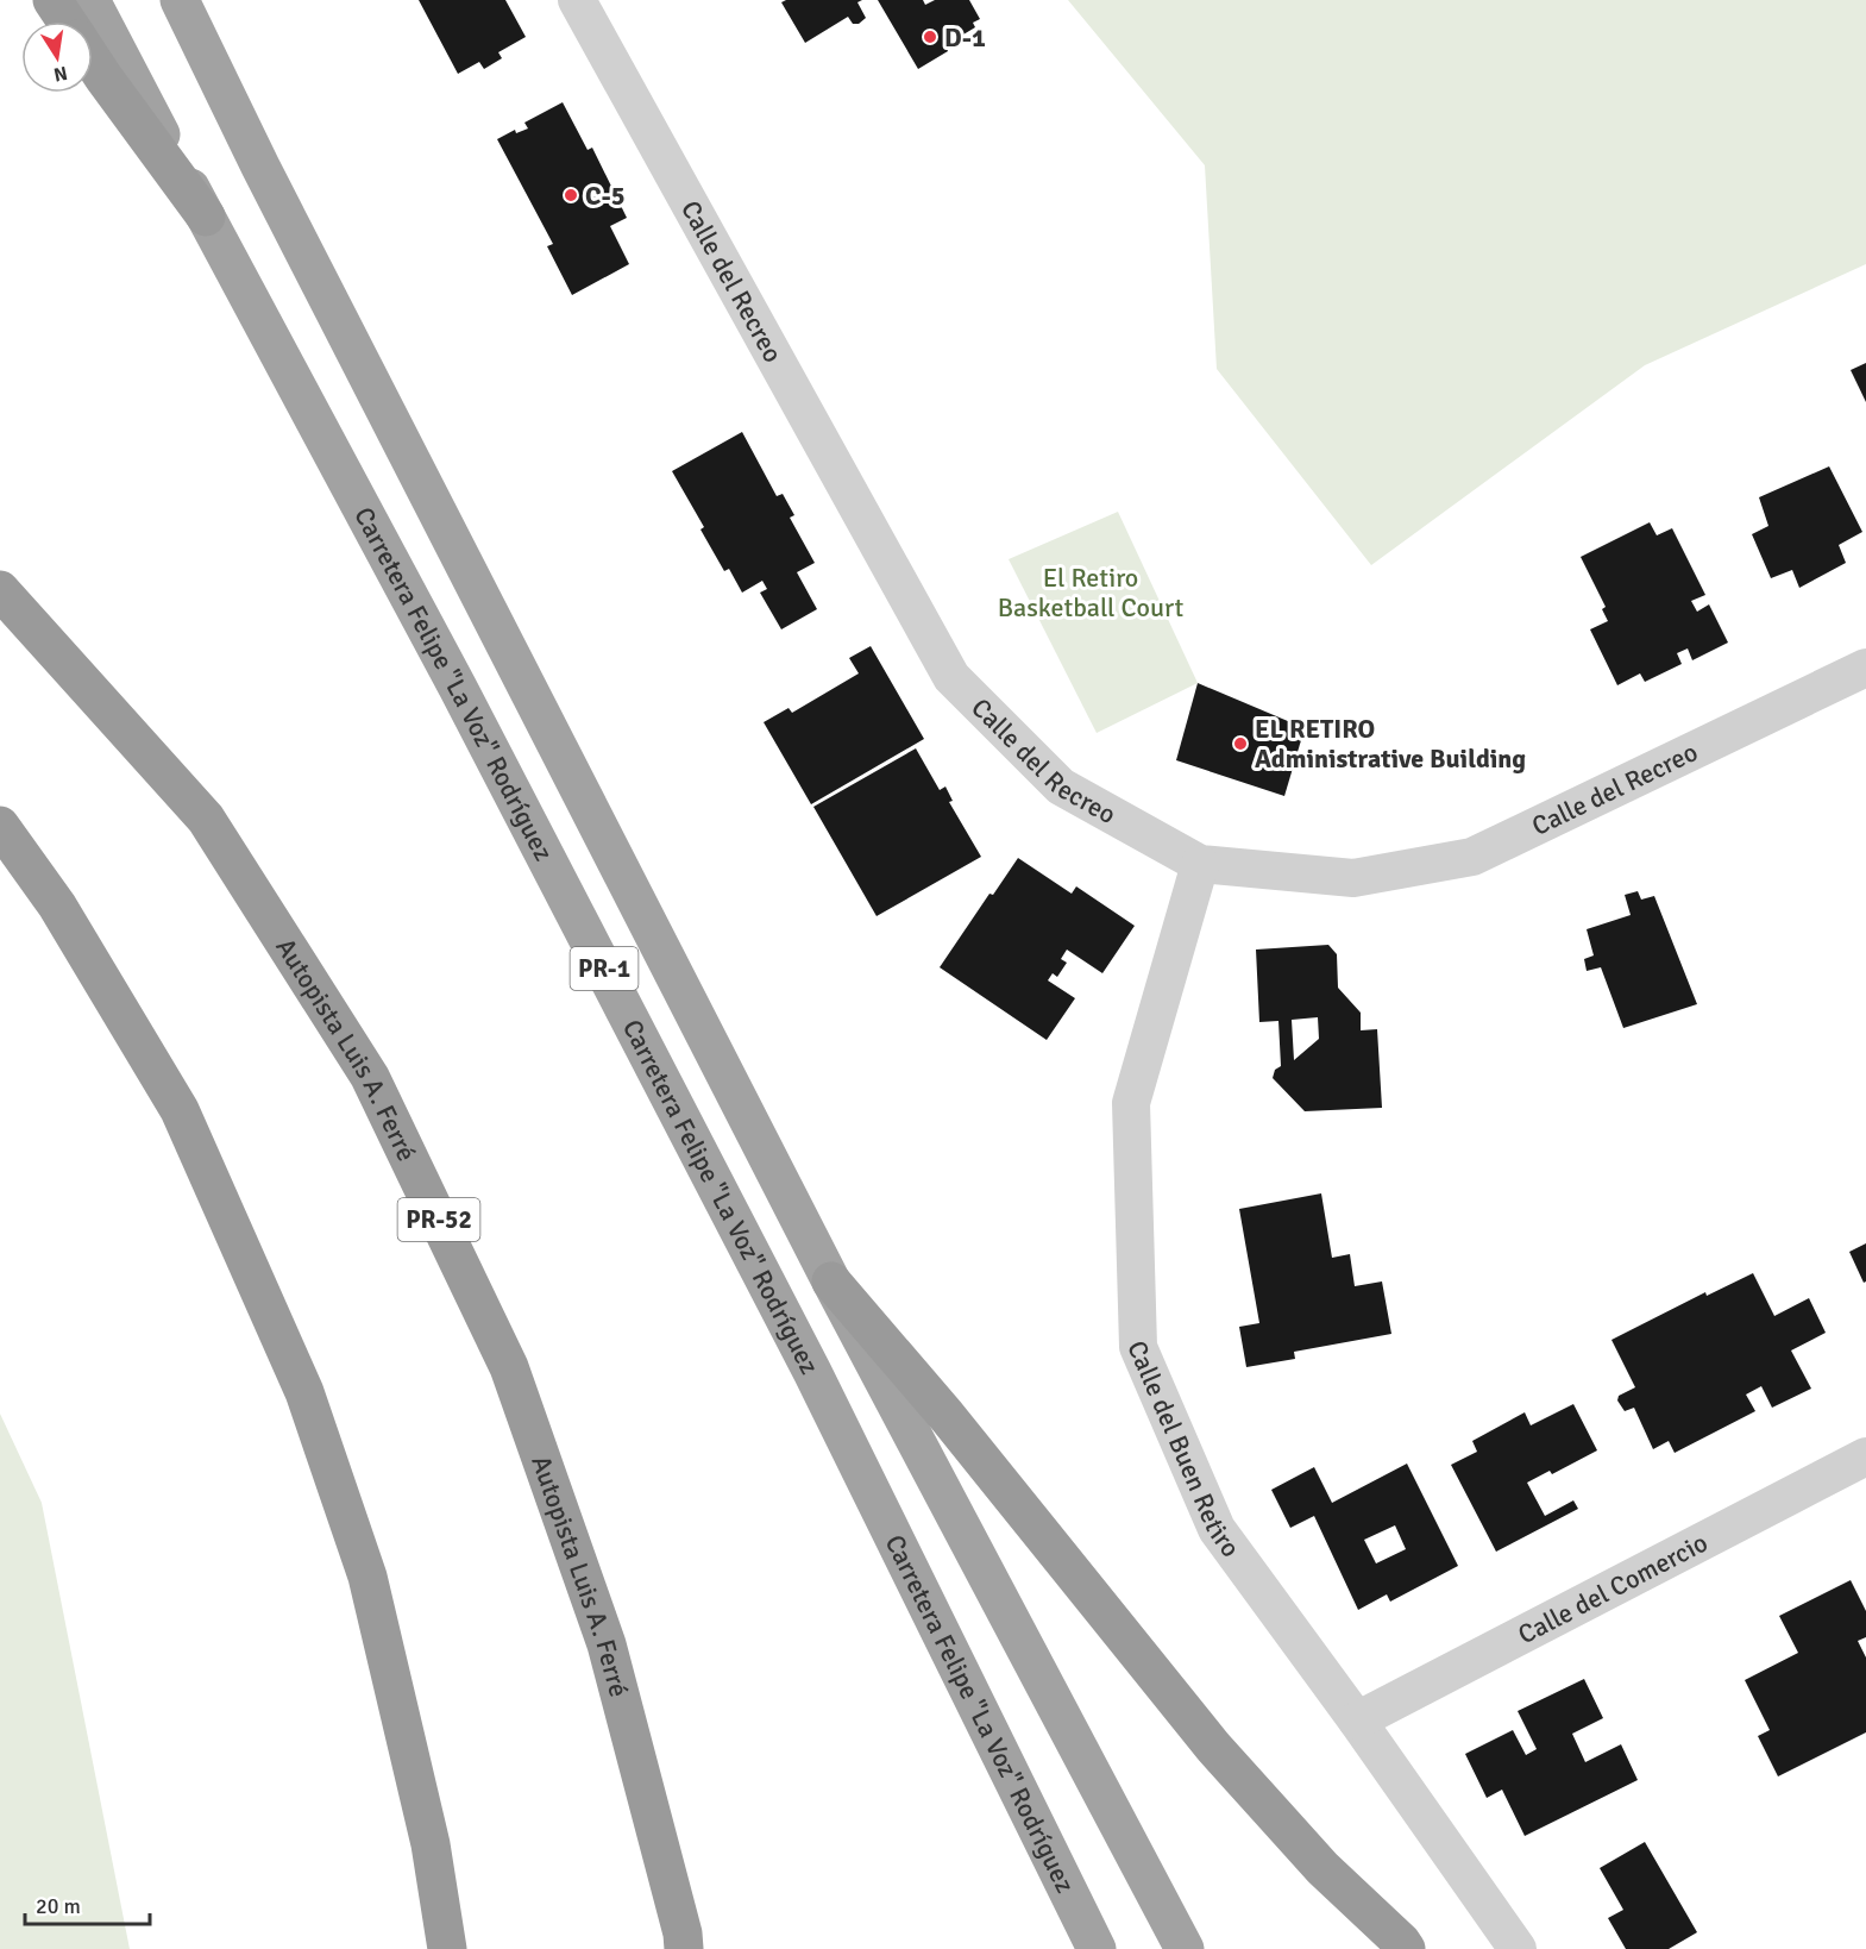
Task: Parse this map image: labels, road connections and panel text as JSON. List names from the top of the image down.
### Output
{
  "streets": {
    "highway": [
      "Carretera Felipe \"La Voz\" Rodríguez",
      "PR-1",
      "Autopista Luis A. Ferré",
      "PR-52"
    ],
    "street": ["Calle del Recreo", "Calle del Buen Retiro", "Calle del Comercio"]
  },
  "crossings": [
    ["Calle del Recreo", "Calle del Buen Retiro"],
    ["Calle del Buen Retiro", "Calle del Comercio"]
  ],
  "parks": ["El Retiro Basketball Court"],
  "places": ["D-1", "C-5", "EL RETIRO Administrative Building"],
  "scale_bar": "20 m",
  "north": "bottom"
}
